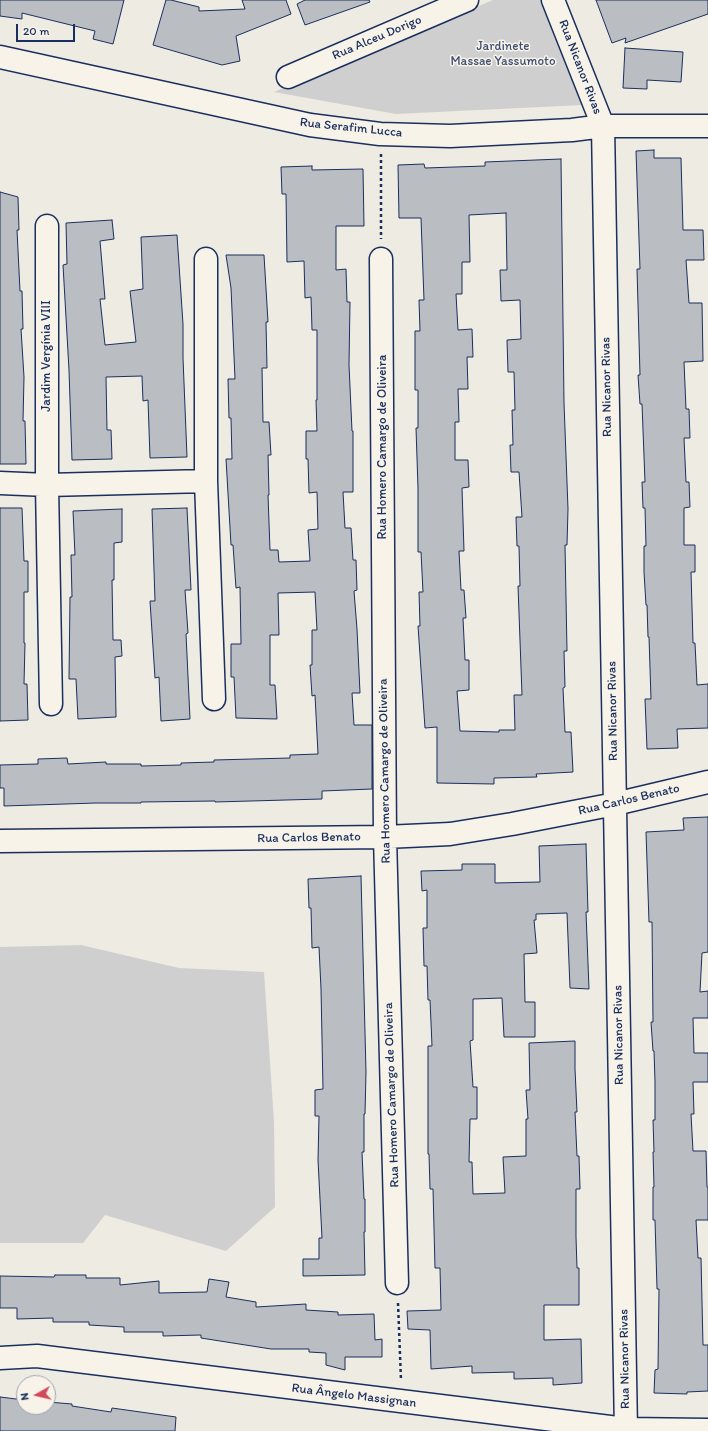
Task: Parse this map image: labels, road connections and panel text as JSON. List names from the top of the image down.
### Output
{
  "streets": {
    "street": [
      "Rua Alceu Dorigo",
      "Rua Nicanor Rivas",
      "Rua Serafim Lucca",
      "Jardim Vergínia VIII",
      "Rua Homero Camargo de Oliveira",
      "Rua Carlos Benato",
      "Rua Ângelo Massignan"
    ]
  },
  "crossings": [
    ["Rua Nicanor Rivas", "Rua Serafim Lucca"],
    ["Rua Nicanor Rivas", "Rua Carlos Benato"],
    ["Rua Nicanor Rivas", "Rua Ângelo Massignan"],
    ["Rua Homero Camargo de Oliveira", "Rua Carlos Benato"]
  ],
  "parks": ["Jardinete Massae Yassumoto"],
  "scale_bar": "20 m",
  "north": "left"
}
